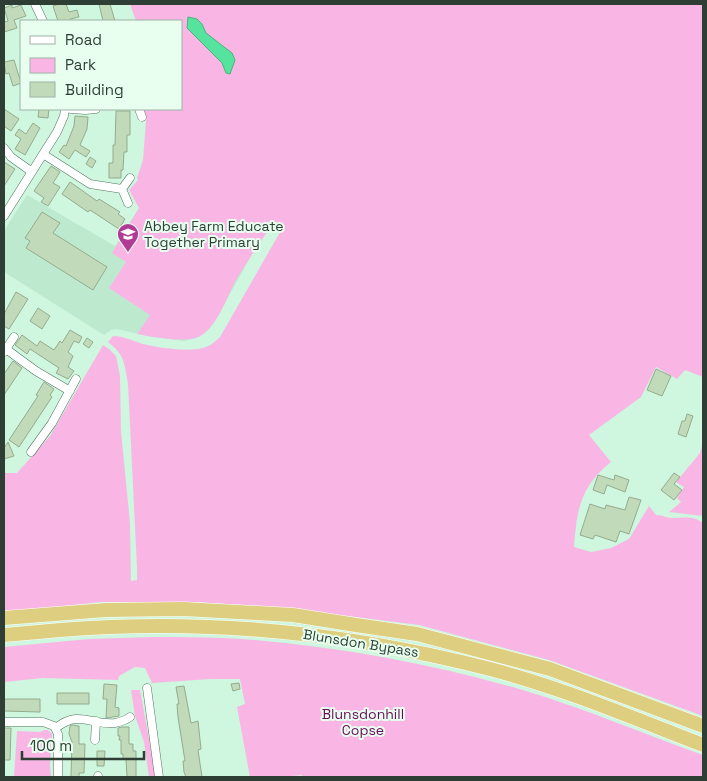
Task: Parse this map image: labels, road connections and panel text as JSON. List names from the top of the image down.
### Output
{
  "streets": {
    "highway": ["Blunsdon Bypass"]
  },
  "parks": ["Blunsdonhill Copse"],
  "places": {
    "school or university": ["Abbey Farm Educate Together Primary"]
  },
  "legend": ["Road", "Park", "Building"],
  "scale_bar": "100 m"
}
